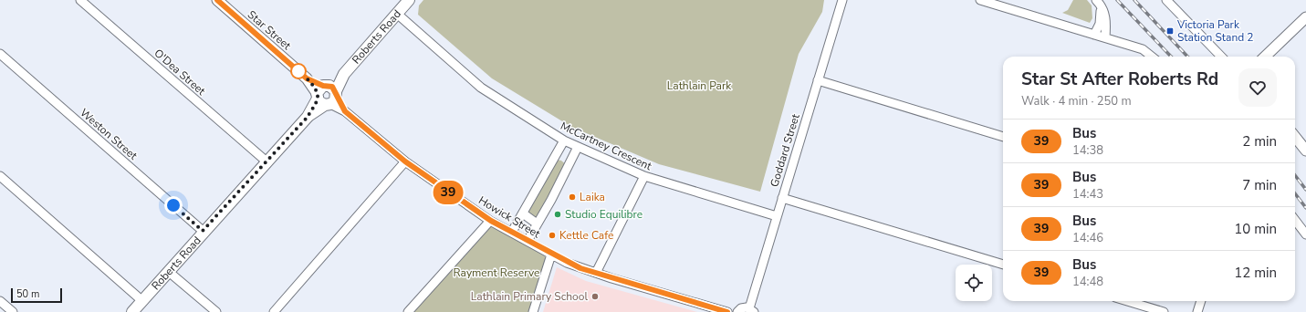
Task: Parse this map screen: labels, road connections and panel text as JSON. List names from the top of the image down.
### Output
{
  "streets": {
    "main road": ["Roberts Road"],
    "street": [
      "Star Street",
      "O'Dea Street",
      "Weston Street",
      "McCartney Crescent",
      "Goddard Street",
      "Howick Street"
    ]
  },
  "crossings": [
    ["Star Street", "Roberts Road"],
    ["Star Street", "Howick Street"],
    ["Roberts Road", "O'Dea Street"],
    ["Roberts Road", "Weston Street"],
    ["Roberts Road", "McCartney Crescent"],
    ["Roberts Road", "Howick Street"],
    ["McCartney Crescent", "Goddard Street"]
  ],
  "parks": ["Lathlain Park", "Rayment Reserve"],
  "places": {
    "transit": ["Victoria Park Station Stand 2"],
    "other": [
      "Laika",
      "Studio Equilibre",
      "Kettle Cafe",
      "Lathlain Primary School"
    ]
  },
  "lines": ["bus line 39"],
  "scale_bar": "50 m",
  "page": {
    "on_map": "39",
    "heading": ["Star St After Roberts Rd", "Walk · 4 min · 250 m"],
    "list": [
      {
        "mark": "39",
        "name": "Bus",
        "note": "14:38",
        "value": "2 min"
      },
      {
        "mark": "39",
        "name": "Bus",
        "note": "14:43",
        "value": "7 min"
      },
      {
        "mark": "39",
        "name": "Bus",
        "note": "14:46",
        "value": "10 min"
      },
      {
        "mark": "39",
        "name": "Bus",
        "note": "14:48",
        "value": "12 min"
      }
    ],
    "scale": "50 m"
  }
}
